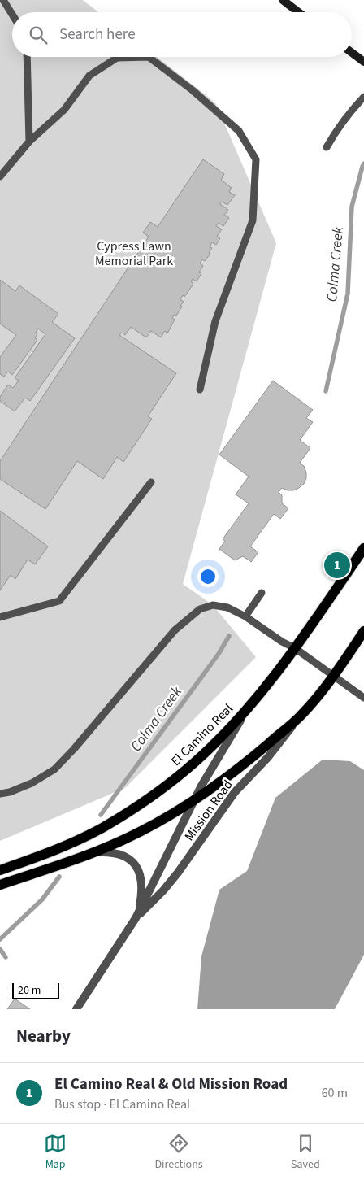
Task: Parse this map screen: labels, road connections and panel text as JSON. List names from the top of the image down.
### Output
{
  "streets": {
    "main road": ["El Camino Real"],
    "street": ["Mission Road"]
  },
  "crossings": [
    ["El Camino Real", "Mission Road"]
  ],
  "water": ["Colma Creek"],
  "parks": ["Cypress Lawn Memorial Park"],
  "scale_bar": "20 m",
  "page": {
    "search": "Search here",
    "pins": "1",
    "scale": "20 m",
    "heading": "Nearby",
    "list": [
      {
        "mark": "1",
        "name": "El Camino Real & Old Mission Road",
        "note": "Bus stop · El Camino Real",
        "value": "60 m"
      }
    ],
    "nav": ["Map", "Directions", "Saved"]
  }
}
